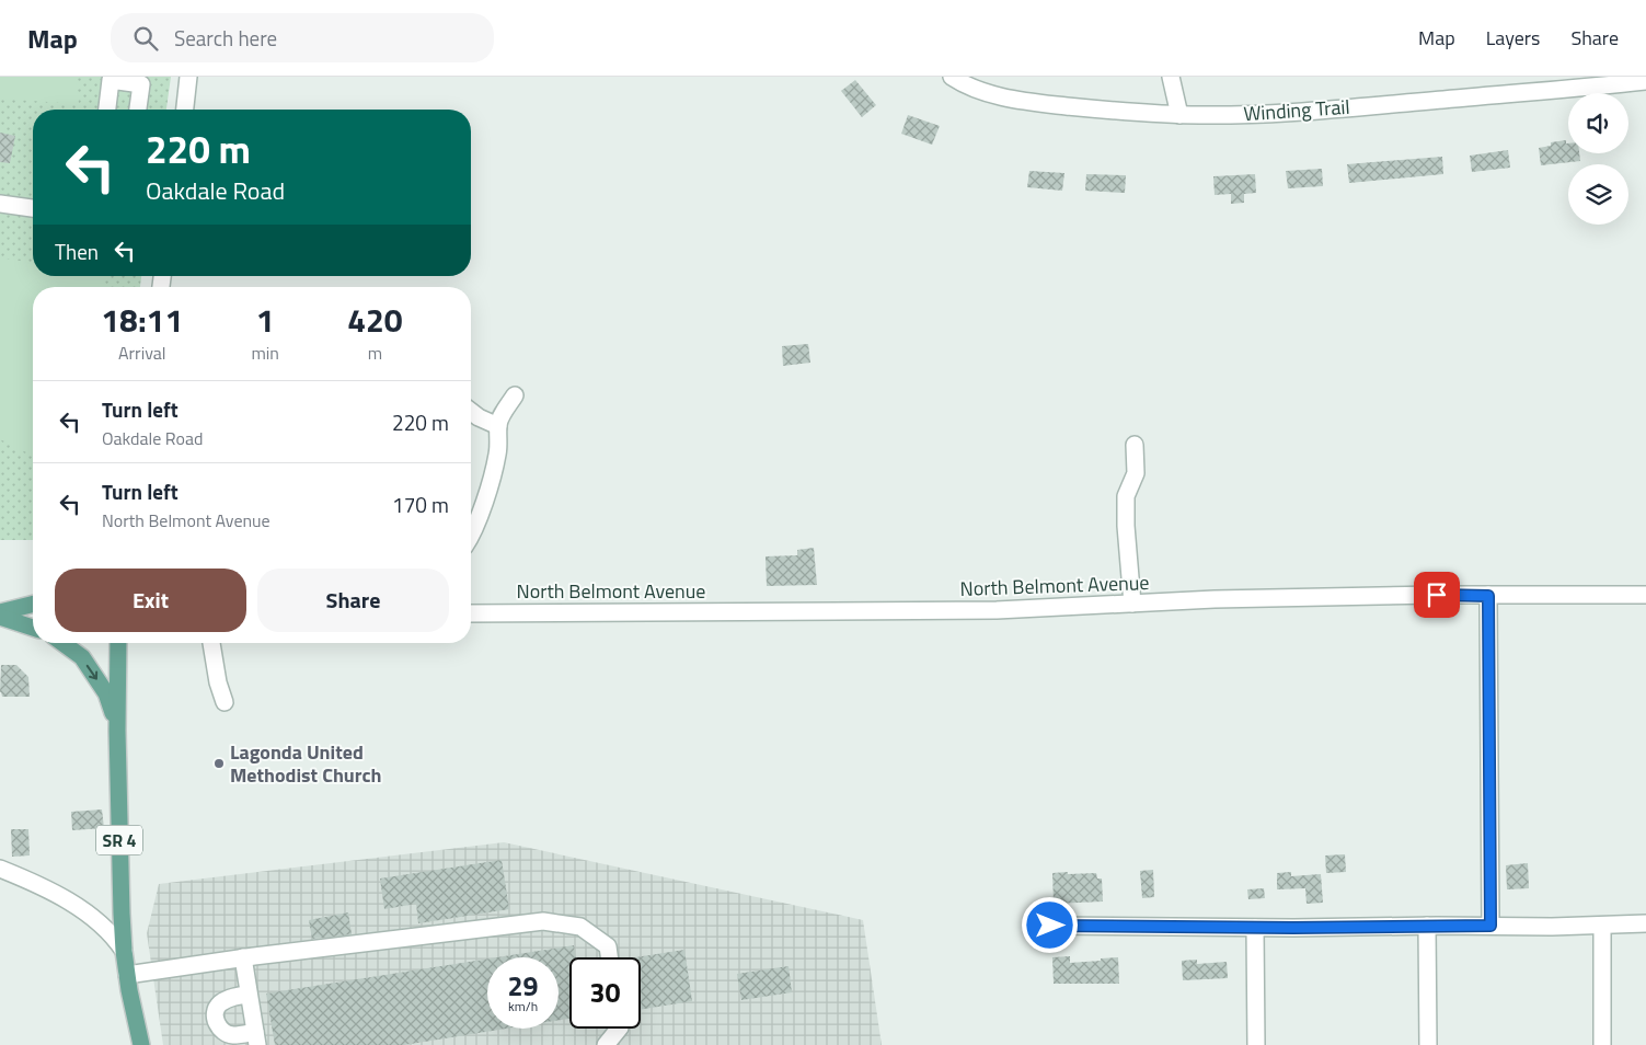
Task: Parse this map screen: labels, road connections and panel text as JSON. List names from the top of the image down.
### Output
{
  "streets": {
    "main road": ["SR 4"],
    "street": ["Winding Trail", "North Belmont Avenue"]
  },
  "places": ["Lagonda United Methodist Church"],
  "page": {
    "header": "Map",
    "search": "Search here",
    "nav": ["Map", "Layers", "Share"],
    "turn": ["220 m", "Oakdale Road"],
    "then": "Then",
    "eta": [
      "18:11",
      "Arrival",
      "1",
      "min",
      "420",
      "m"
    ],
    "list": [
      {
        "name": "Turn left",
        "note": "Oakdale Road",
        "value": "220 m"
      },
      {
        "name": "Turn left",
        "note": "North Belmont Avenue",
        "value": "170 m"
      }
    ],
    "buttons": ["Exit", "Share"],
    "speed": "29 km/h",
    "limit": "30"
  }
}
